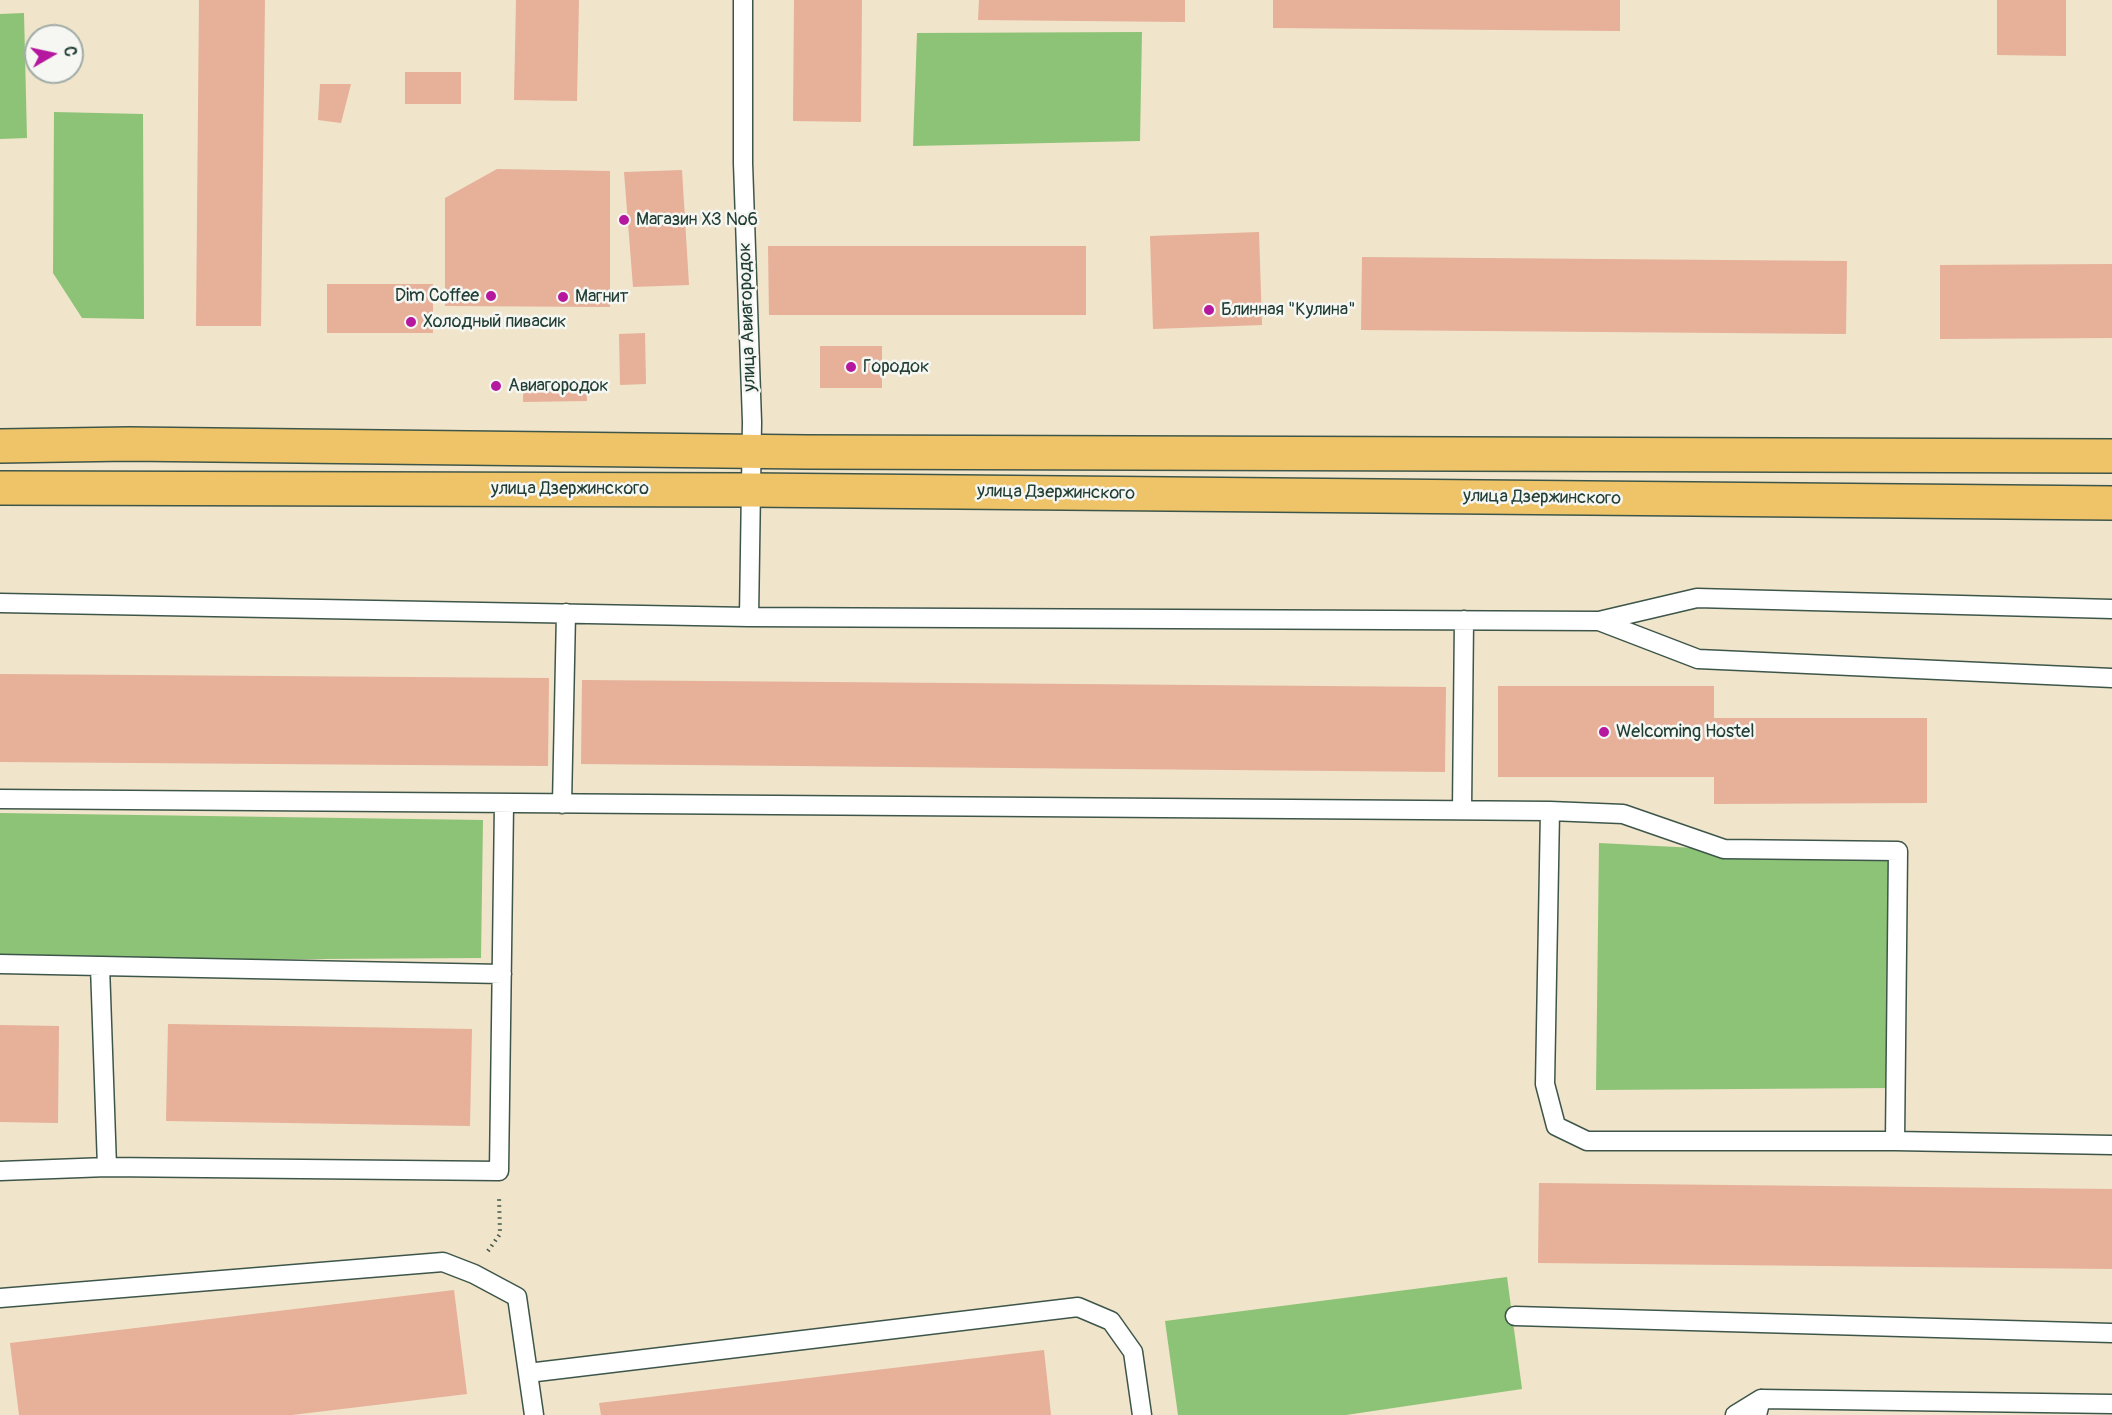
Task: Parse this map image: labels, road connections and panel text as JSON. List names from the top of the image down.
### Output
{
  "streets": {
    "main road": ["улица Дзержинского"],
    "lane": ["улица Авиагородок"]
  },
  "crossings": [
    ["улица Авиагородок", "улица Дзержинского"]
  ],
  "places": [
    "Магазин ХЗ №6",
    "Dim Coffee",
    "Магнит",
    "Блинная \"Кулина\"",
    "Холодный пивасик",
    "Городок",
    "Авиагородок",
    "Welcoming Hostel"
  ],
  "north": "right"
}
